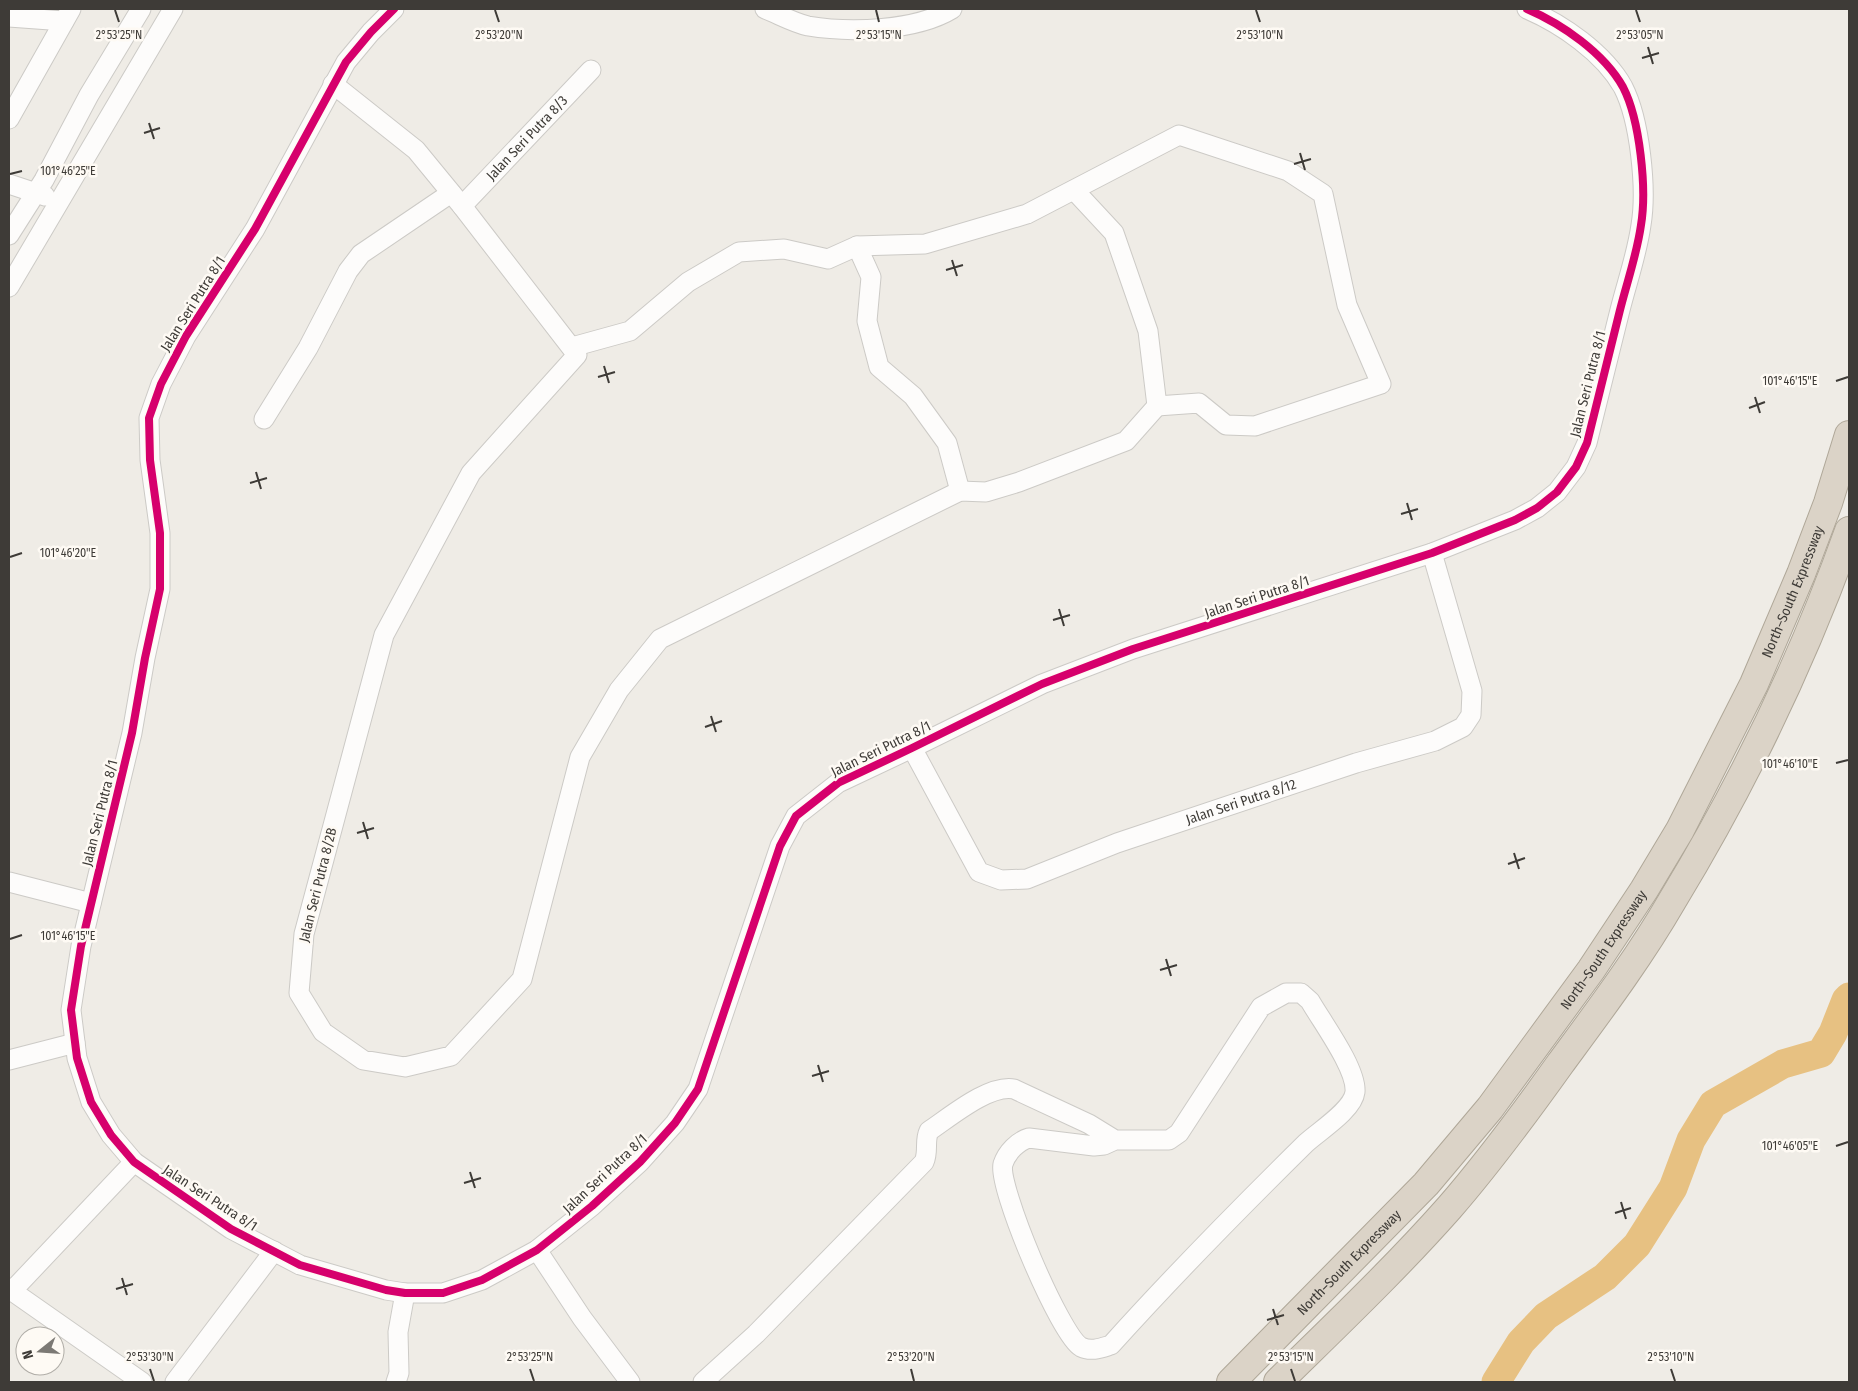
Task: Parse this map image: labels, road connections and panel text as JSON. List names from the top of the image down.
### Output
{
  "streets": {
    "highway": ["North–South Expressway"],
    "street": [
      "Jalan Seri Putra 8/3",
      "Jalan Seri Putra 8/1",
      "Jalan Seri Putra 8/12",
      "Jalan Seri Putra 8/2B"
    ]
  },
  "crossings": [
    ["Jalan Seri Putra 8/1", "Jalan Seri Putra 8/12"]
  ],
  "north": "left",
  "coordinates": [
    "2°53'25\"N",
    "2°53'20\"N",
    "2°53'15\"N",
    "2°53'10\"N",
    "2°53'05\"N",
    "101°46'25\"E",
    "101°46'15\"E",
    "101°46'20\"E",
    "101°46'10\"E",
    "101°46'05\"E",
    "2°53'30\"N"
  ]
}
